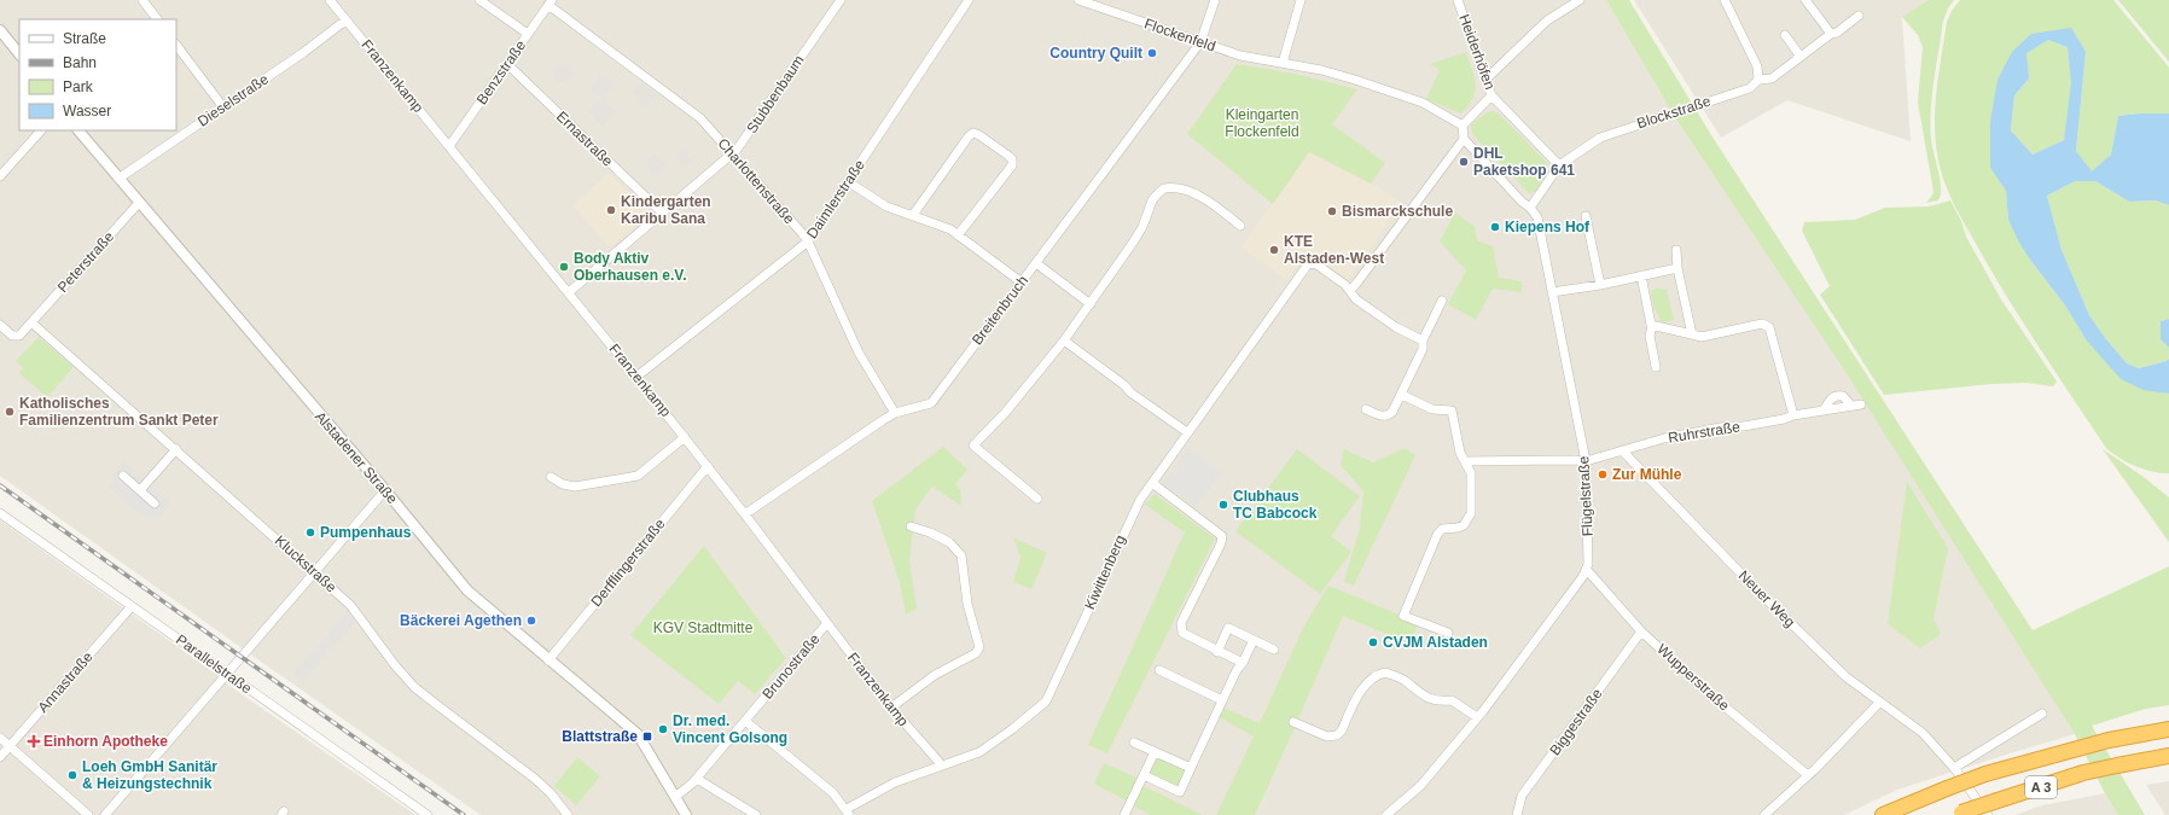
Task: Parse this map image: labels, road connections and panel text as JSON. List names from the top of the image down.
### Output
{
  "streets": {
    "highway": ["A 3"],
    "street": [
      "Flockenfeld",
      "Heiderhöfen",
      "Benzstraße",
      "Franzenkamp",
      "Stubbenbaum",
      "Dieselstraße",
      "Blockstraße",
      "Ernastraße",
      "Charlottenstraße",
      "Daimlerstraße",
      "Peterstraße",
      "Breitenbruch",
      "Ruhrstraße",
      "Alstadener Straße",
      "Flügelstraße",
      "Derfflingerstraße",
      "Kluckstraße",
      "Kiwittenberg",
      "Neuer Weg",
      "Parallelstraße",
      "Brunostraße",
      "Wupperstraße",
      "Annastraße",
      "Biggestraße"
    ]
  },
  "crossings": [
    ["Flockenfeld", "Breitenbruch"],
    ["Heiderhöfen", "Blockstraße"],
    ["Benzstraße", "Franzenkamp"],
    ["Benzstraße", "Ernastraße"],
    ["Benzstraße", "Charlottenstraße"],
    ["Franzenkamp", "Stubbenbaum"],
    ["Franzenkamp", "Dieselstraße"],
    ["Franzenkamp", "Daimlerstraße"],
    ["Franzenkamp", "Breitenbruch"],
    ["Franzenkamp", "Derfflingerstraße"],
    ["Franzenkamp", "Kiwittenberg"],
    ["Franzenkamp", "Brunostraße"],
    ["Stubbenbaum", "Ernastraße"],
    ["Stubbenbaum", "Charlottenstraße"],
    ["Dieselstraße", "Alstadener Straße"],
    ["Blockstraße", "Flügelstraße"],
    ["Charlottenstraße", "Daimlerstraße"],
    ["Charlottenstraße", "Breitenbruch"],
    ["Peterstraße", "Alstadener Straße"],
    ["Peterstraße", "Kluckstraße"],
    ["Ruhrstraße", "Flügelstraße"],
    ["Ruhrstraße", "Neuer Weg"],
    ["Alstadener Straße", "Derfflingerstraße"],
    ["Alstadener Straße", "Brunostraße"],
    ["Flügelstraße", "Wupperstraße"],
    ["Parallelstraße", "Annastraße"],
    ["Wupperstraße", "Biggestraße"]
  ],
  "parks": ["Kleingarten Flockenfeld", "KGV Stadtmitte"],
  "places": {
    "other": [
      "Country Quilt",
      "DHL Paketshop 641",
      "Kindergarten Karibu Sana",
      "Bismarckschule",
      "Kiepens Hof",
      "KTE Alstaden-West",
      "Body Aktiv Oberhausen e.V.",
      "Katholisches Familienzentrum Sankt Peter",
      "Zur Mühle",
      "Clubhaus TC Babcock",
      "Pumpenhaus",
      "Bäckerei Agethen",
      "CVJM Alstaden",
      "Dr. med. Vincent Golsong",
      "Loeh GmbH Sanitär & Heizungstechnik"
    ],
    "transit": ["Blattstraße"],
    "health": ["Einhorn Apotheke"]
  },
  "legend": [
    "Straße",
    "Bahn",
    "Park",
    "Wasser"
  ]
}
